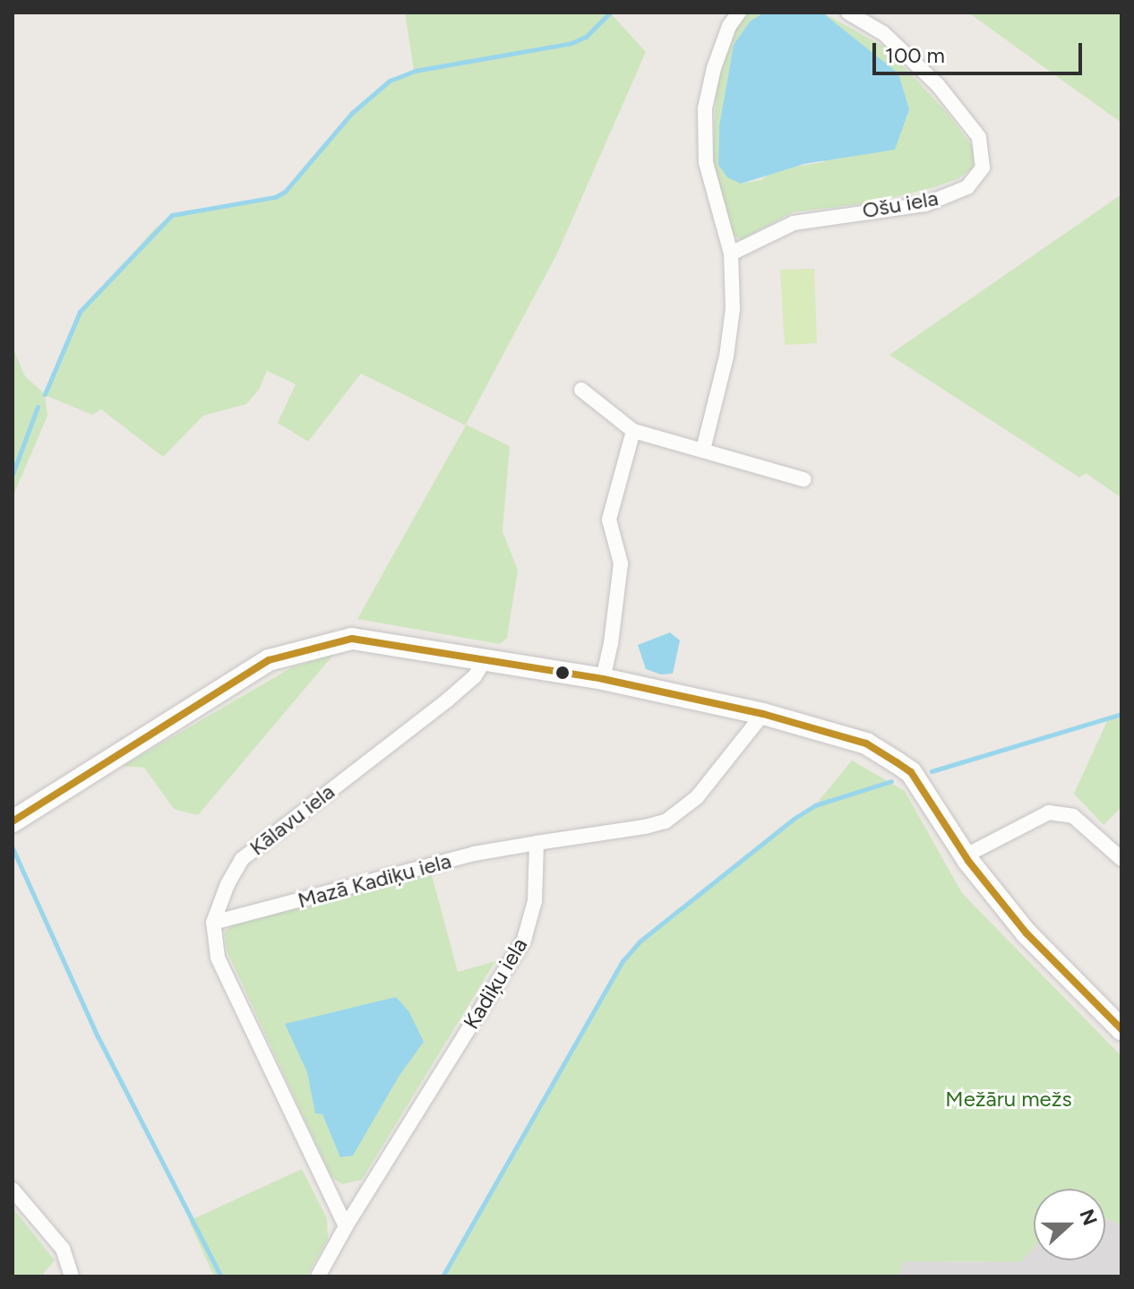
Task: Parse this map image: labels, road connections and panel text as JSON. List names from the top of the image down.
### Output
{
  "streets": {
    "street": [
      "Ošu iela",
      "Kālavu iela",
      "Mazā Kadiķu iela",
      "Kadiķu iela"
    ]
  },
  "crossings": [
    ["Kālavu iela", "Mazā Kadiķu iela"],
    ["Kālavu iela", "Kadiķu iela"],
    ["Mazā Kadiķu iela", "Kadiķu iela"]
  ],
  "parks": ["Mežāru mežs"],
  "scale_bar": "100 m",
  "north": "right"
}
